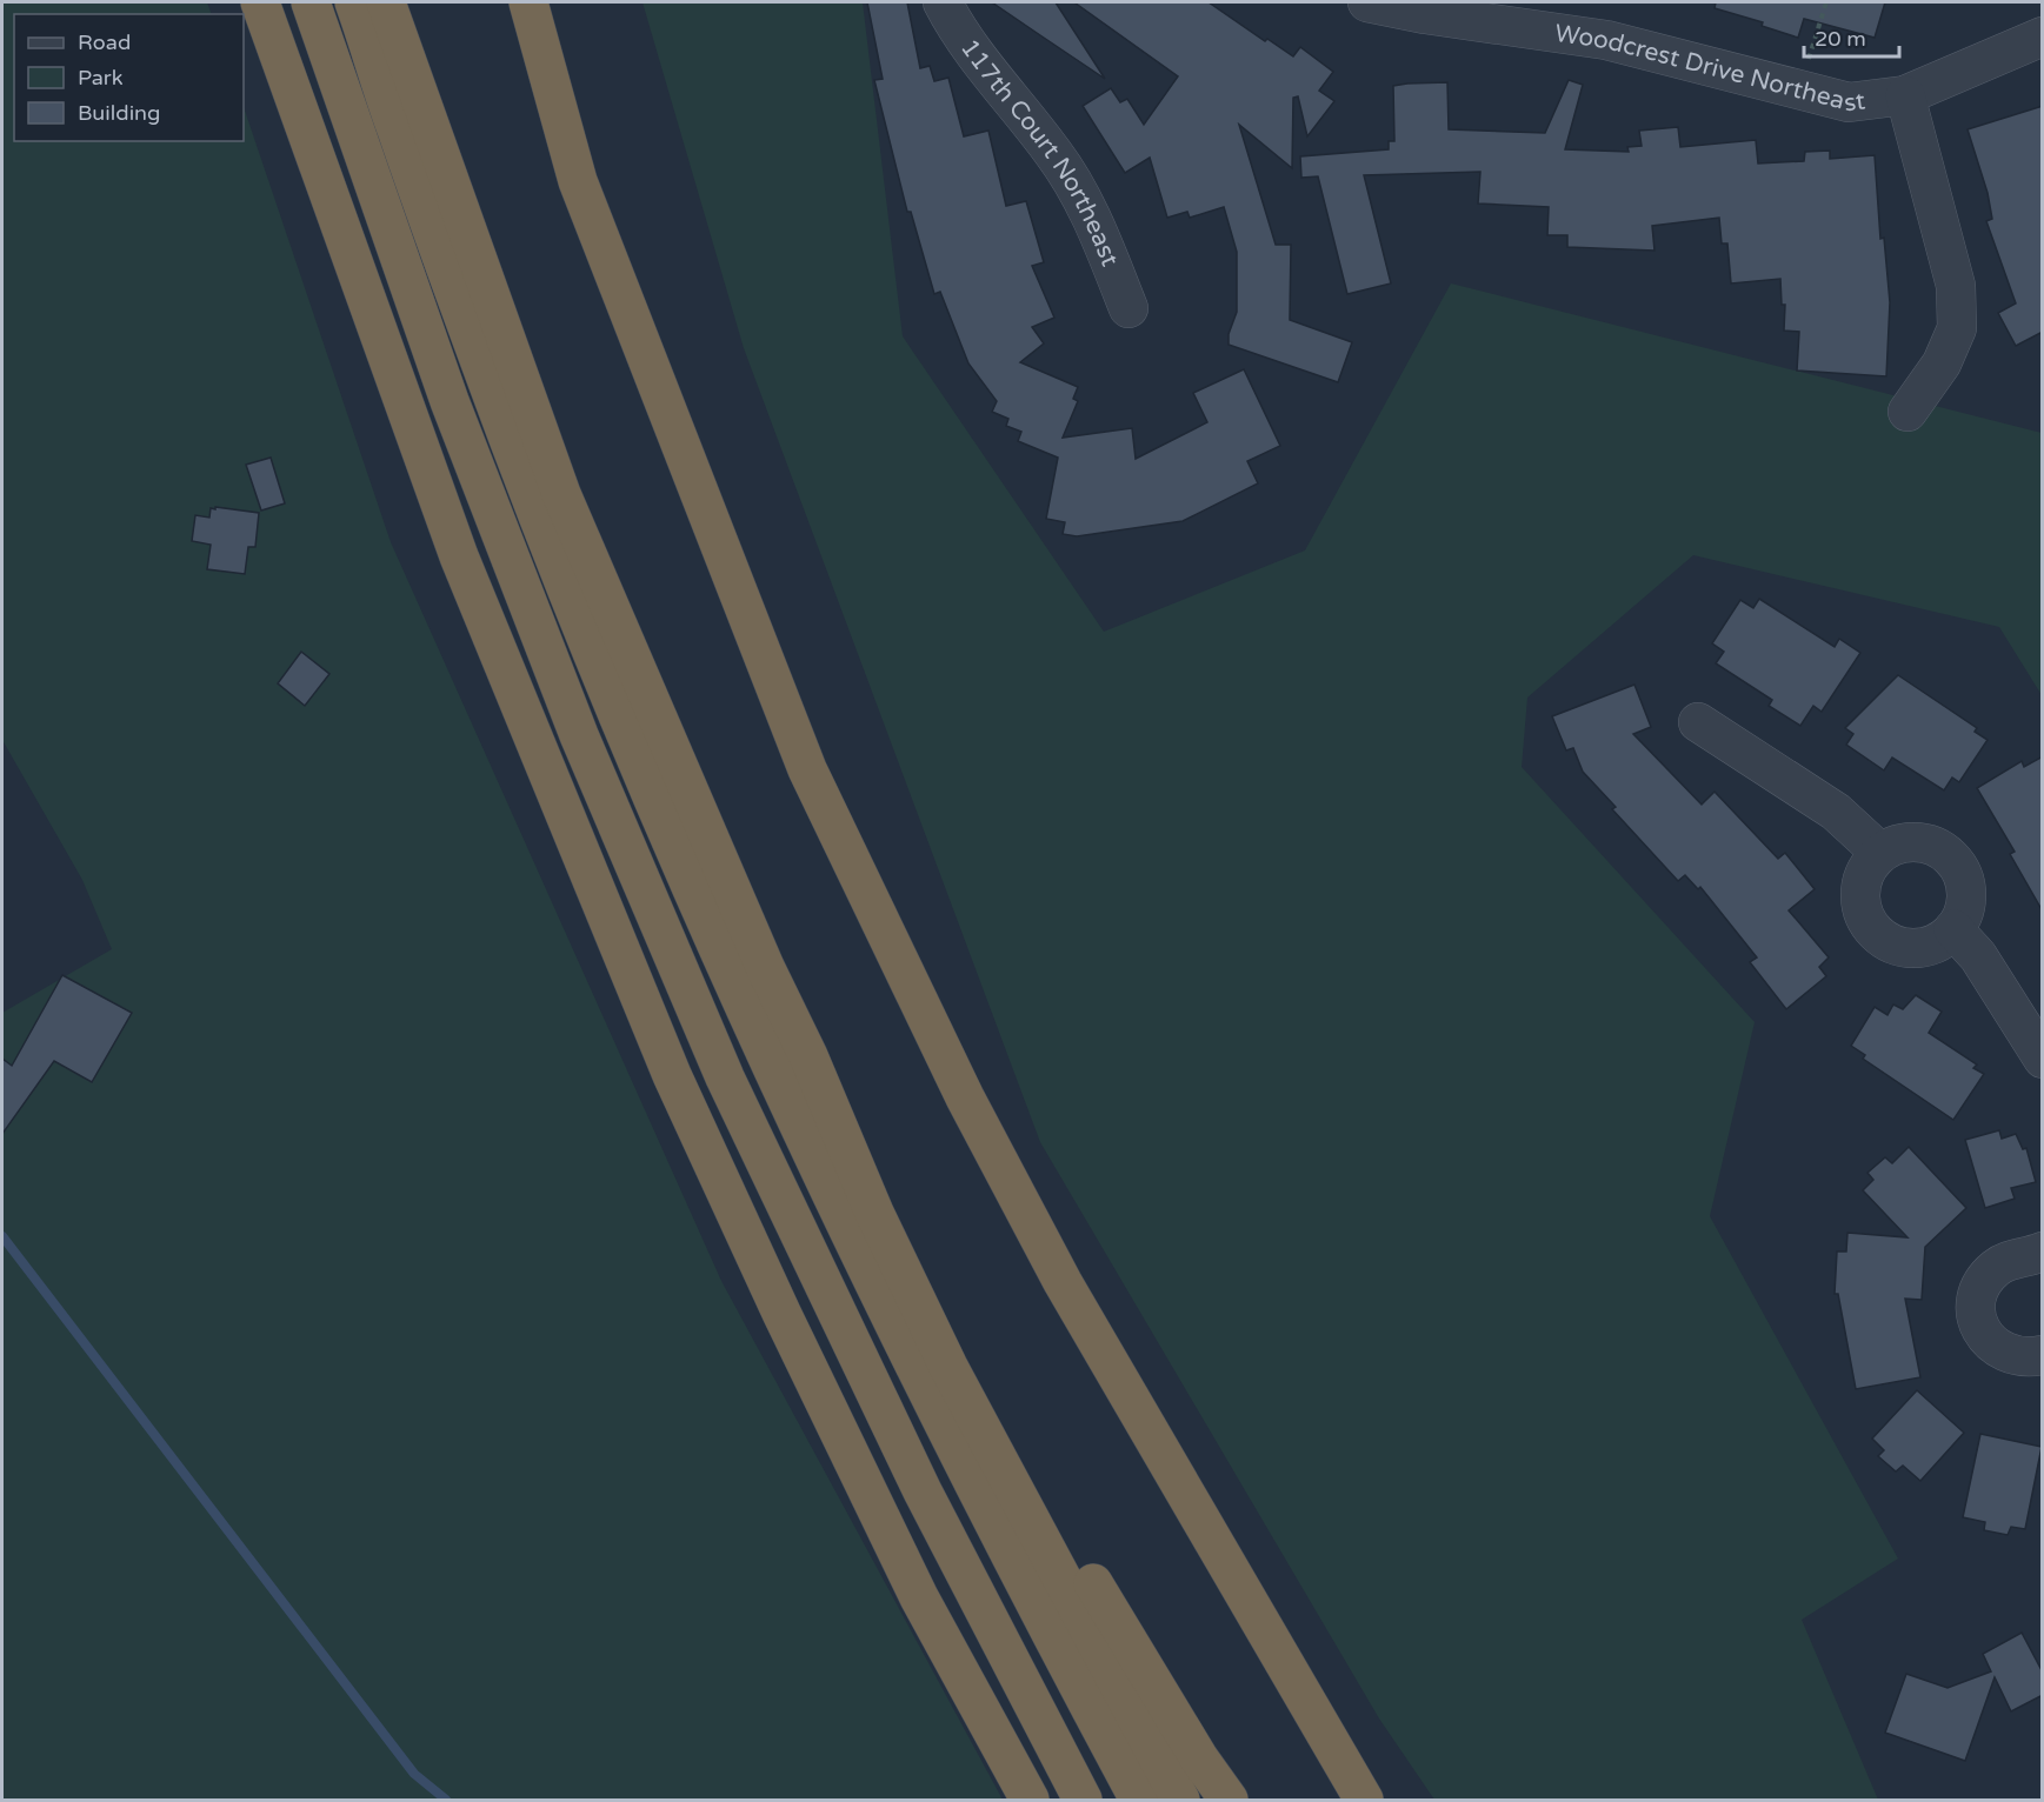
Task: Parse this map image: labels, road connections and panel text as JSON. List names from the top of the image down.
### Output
{
  "streets": {
    "street": ["Woodcrest Drive Northeast", "117th Court Northeast"]
  },
  "legend": ["Road", "Park", "Building"],
  "scale_bar": "20 m"
}
